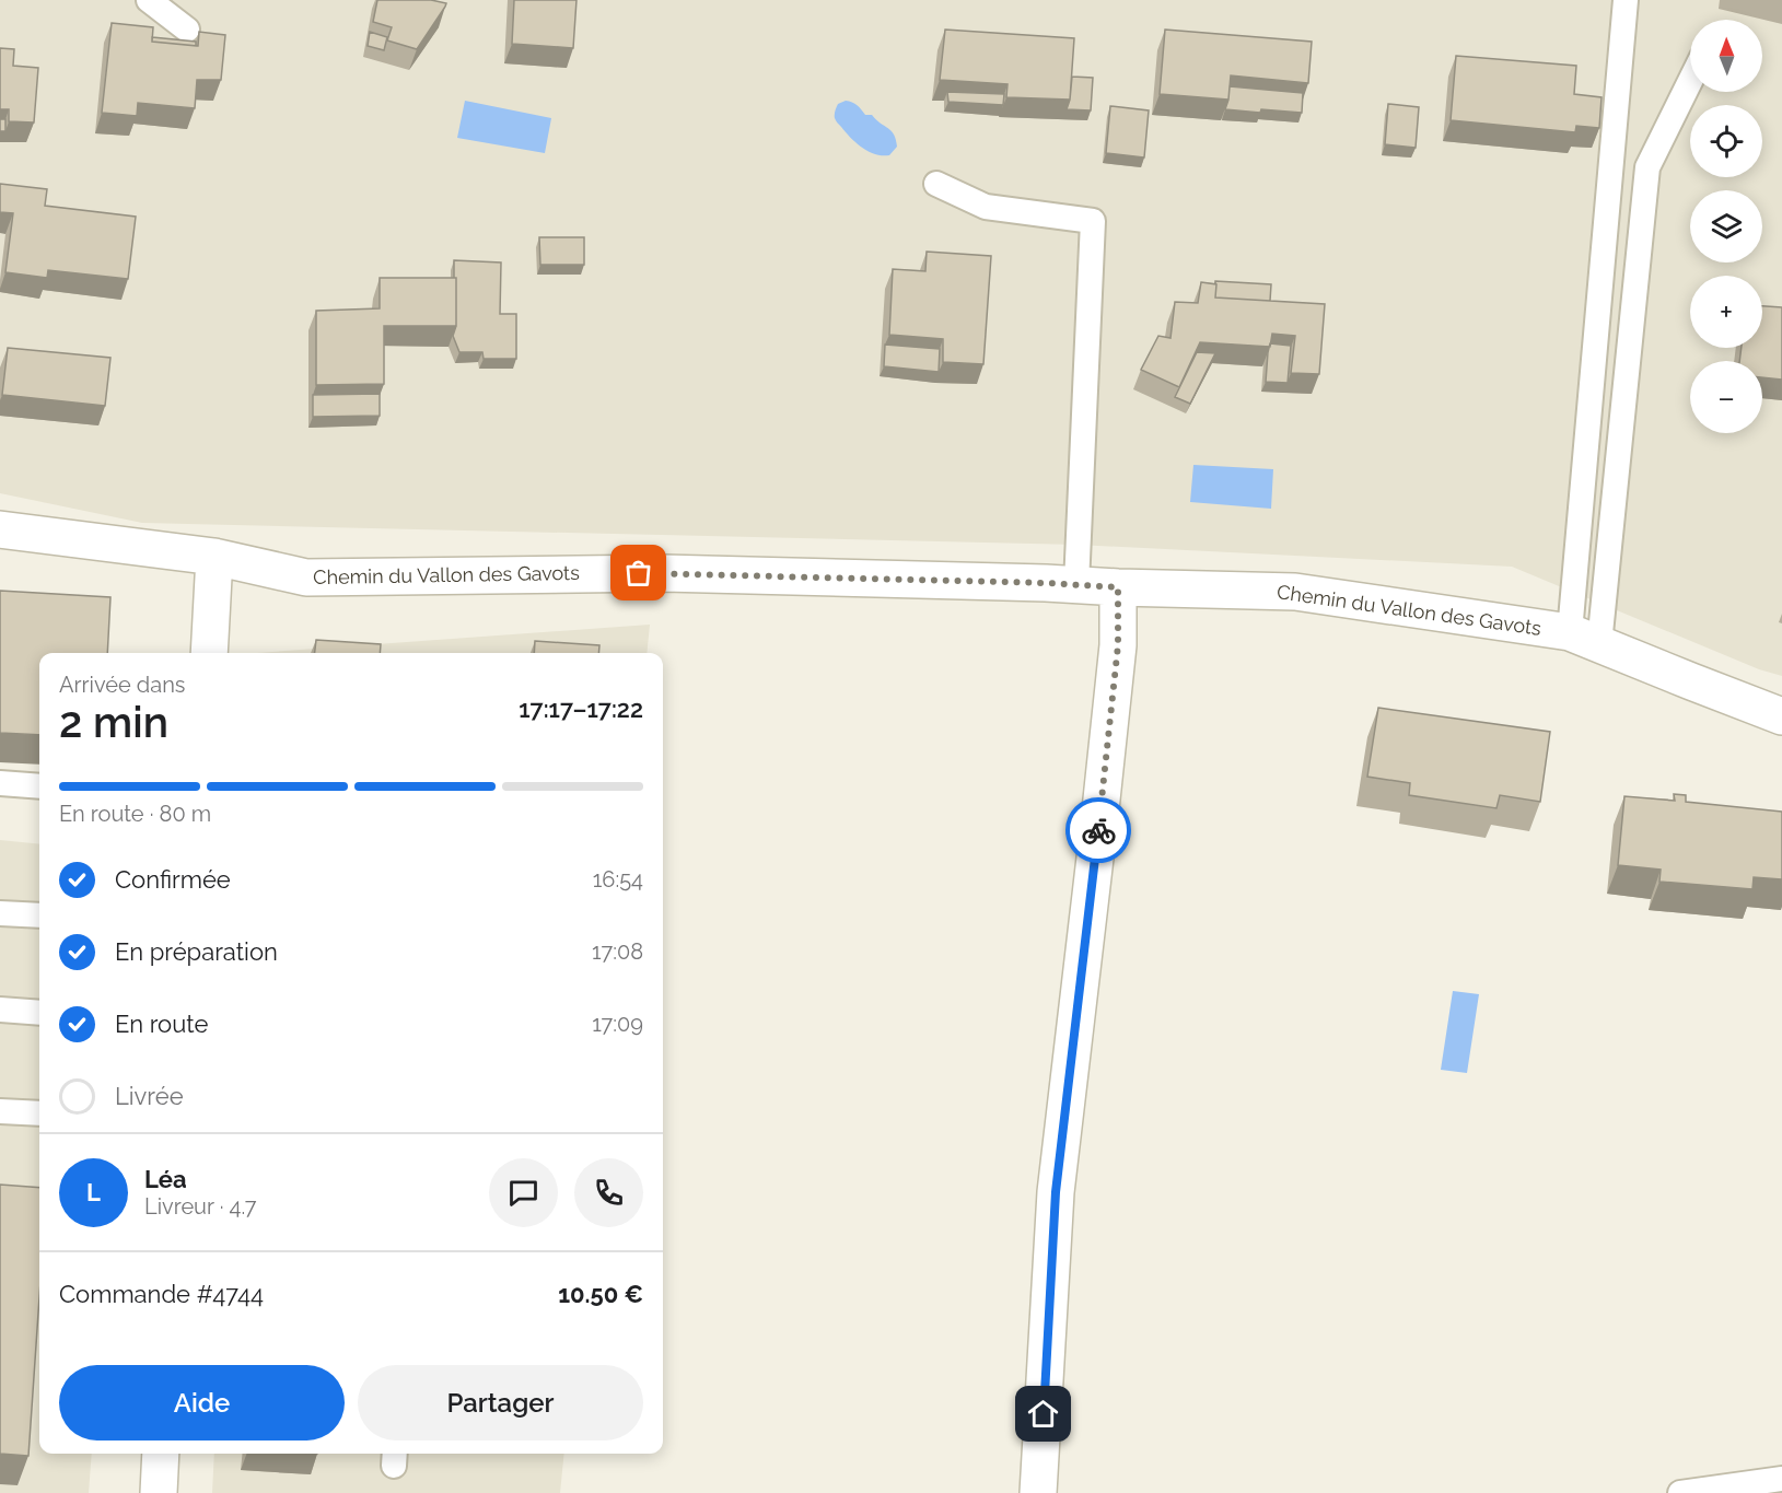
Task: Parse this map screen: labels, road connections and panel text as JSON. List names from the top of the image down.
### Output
{
  "streets": {
    "street": ["Chemin du Vallon des Gavots"]
  },
  "north": "top",
  "page": {
    "map_buttons": ["+", "−"],
    "heading": ["2 min", "Arrivée dans", "17:17–17:22"],
    "panel": [
      "Léa",
      "Livreur · 4.7",
      "Commande #4744",
      "10.50 €"
    ],
    "bar": "En route · 80 m",
    "list": [
      ["Confirmée", "16:54"],
      ["En préparation", "17:08"],
      ["En route", "17:09"],
      "Livrée"
    ],
    "round": "L",
    "buttons": ["Aide", "Partager"]
  }
}
